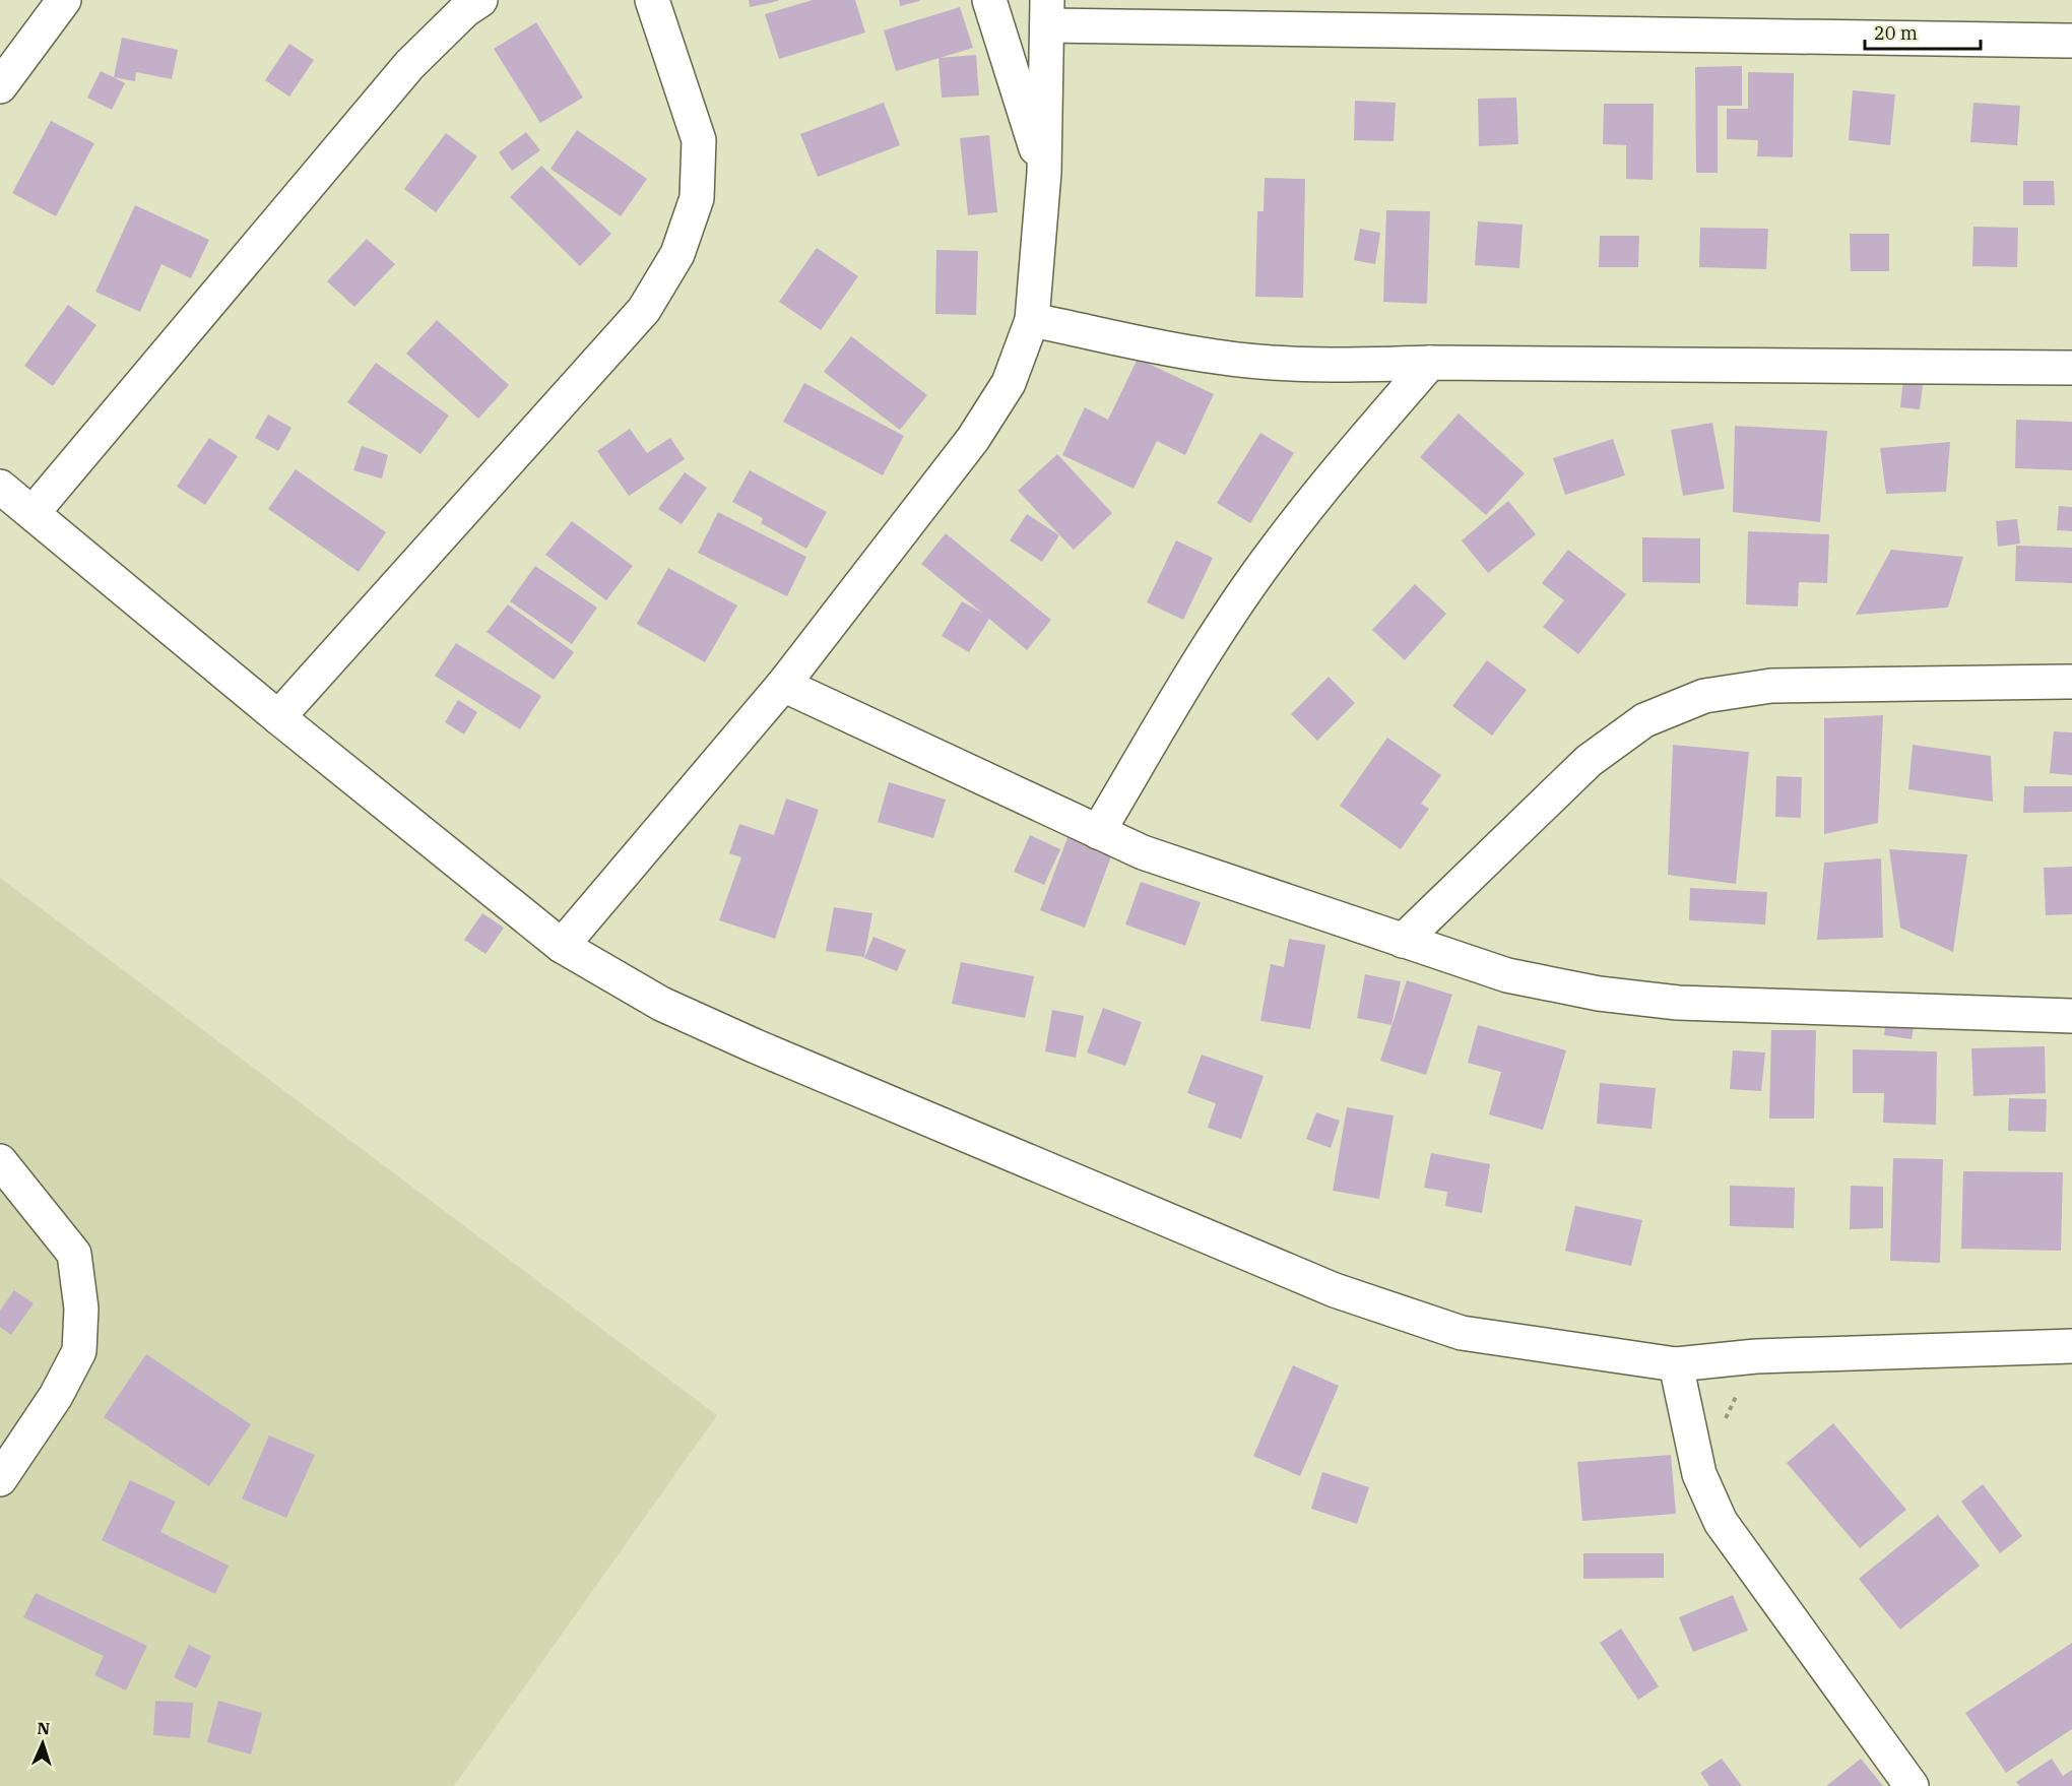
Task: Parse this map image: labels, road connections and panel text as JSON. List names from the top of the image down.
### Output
{
  "scale_bar": "20 m",
  "north": "top"
}
